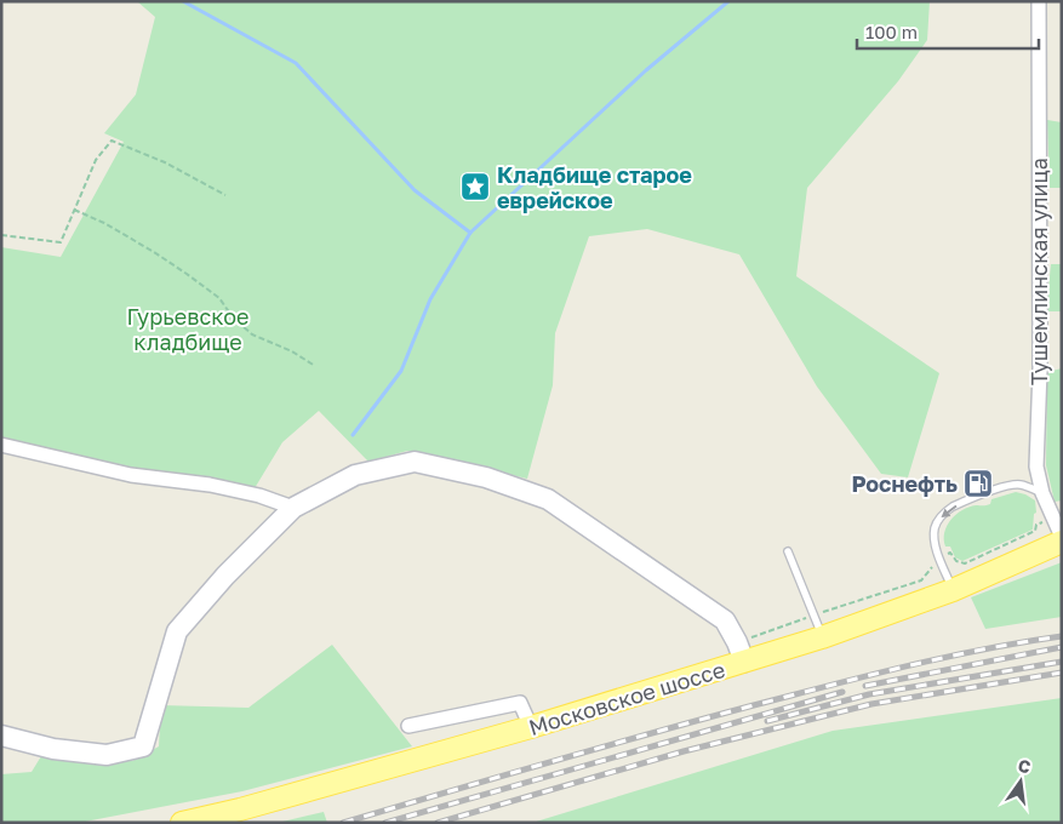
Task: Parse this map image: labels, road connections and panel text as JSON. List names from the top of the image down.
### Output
{
  "streets": {
    "main road": ["Московское шоссе"],
    "street": ["Тушемлинская улица"]
  },
  "crossings": [
    ["Тушемлинская улица", "Московское шоссе"]
  ],
  "parks": ["Гурьевское кладбище"],
  "places": {
    "place": ["Кладбище старое еврейское"],
    "fuel station": ["Роснефть"]
  },
  "scale_bar": "100 m",
  "north": "top"
}
